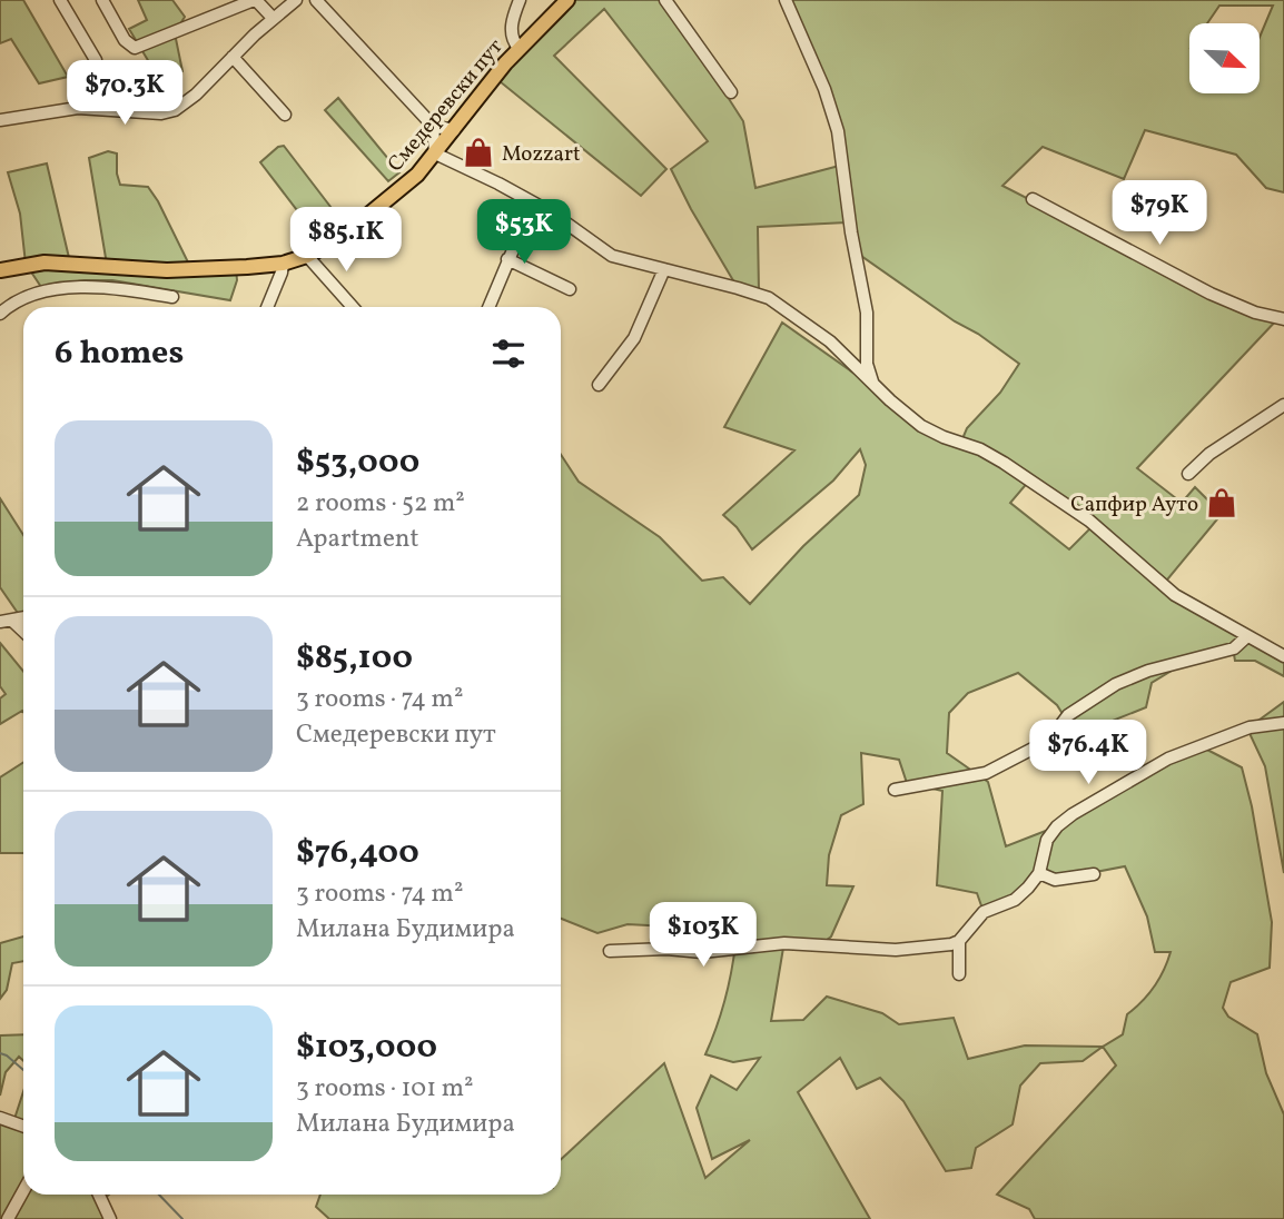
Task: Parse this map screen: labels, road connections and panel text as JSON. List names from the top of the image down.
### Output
{
  "streets": {
    "main road": ["Смедеревски пут"]
  },
  "places": {
    "shop": ["Mozzart", "Сапфир Ауто"]
  },
  "north": "bottom right",
  "page": {
    "price": [
      "$70.3K",
      "$79K",
      "$53K",
      "$85.1K",
      "$76.4K",
      "$103K"
    ],
    "heading": "6 homes",
    "list": [
      {
        "name": "$53,000",
        "note": "2 rooms · 52 m² · Apartment"
      },
      {
        "name": "$85,100",
        "note": "3 rooms · 74 m² · Смедеревски пут"
      },
      {
        "name": "$76,400",
        "note": "3 rooms · 74 m² · Милана Будимира"
      },
      {
        "name": "$103,000",
        "note": "3 rooms · 101 m² · Милана Будимира"
      }
    ]
  }
}
